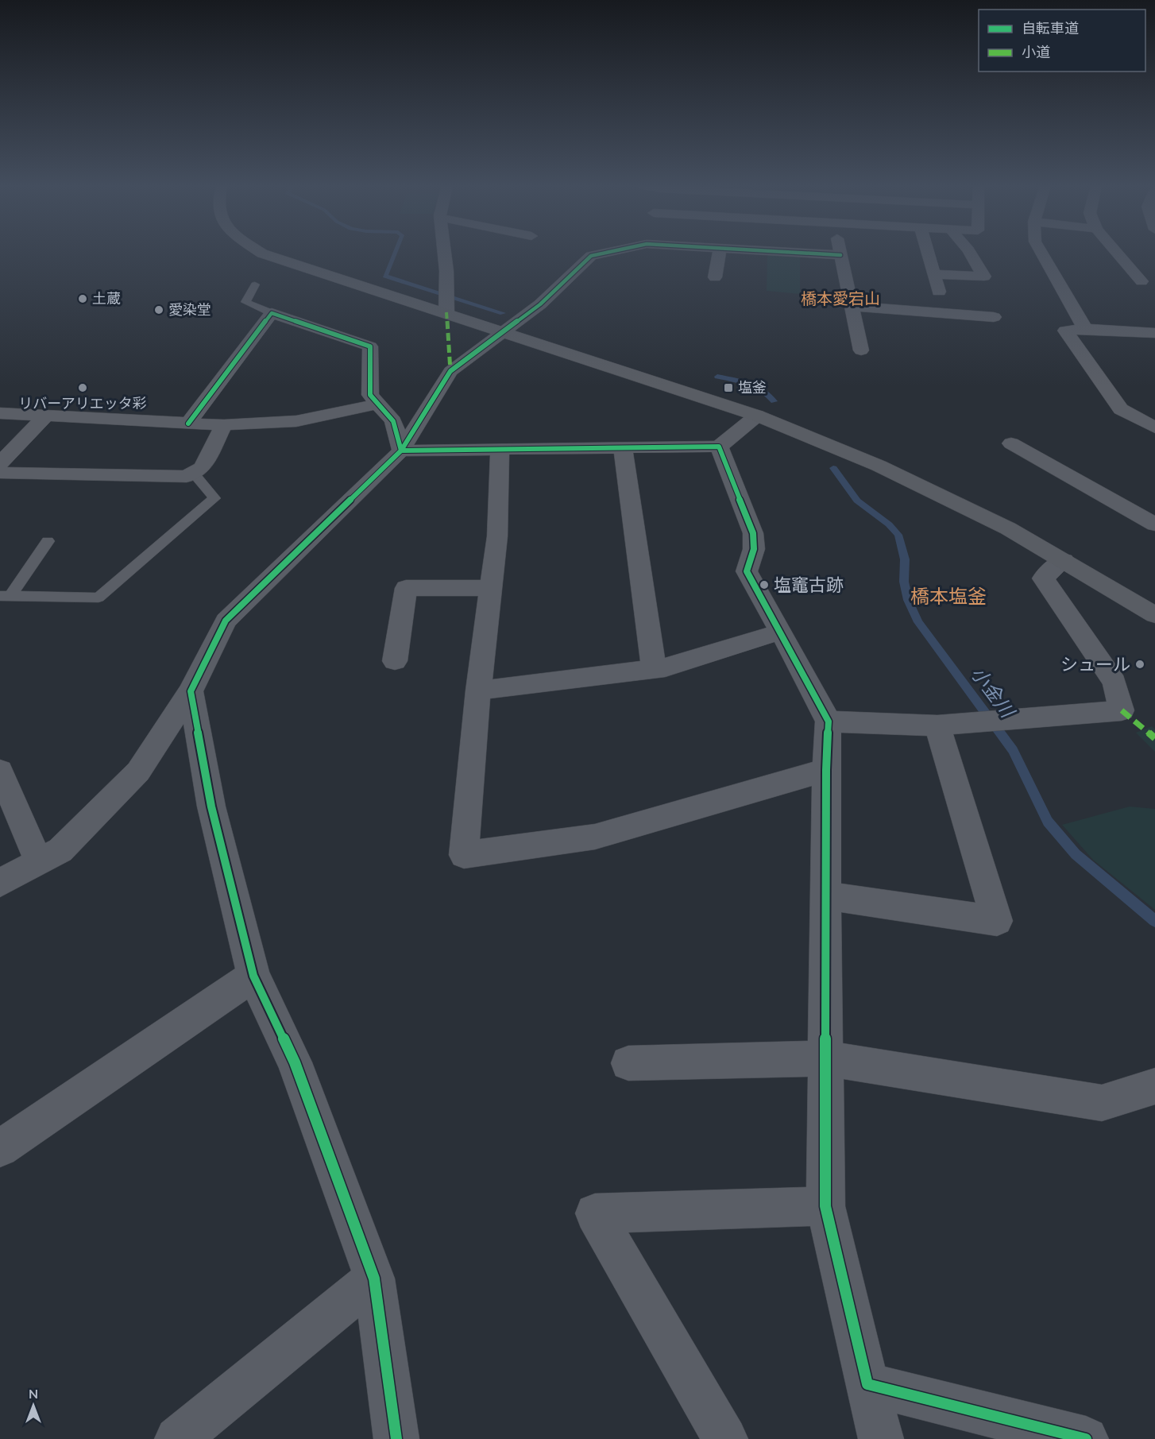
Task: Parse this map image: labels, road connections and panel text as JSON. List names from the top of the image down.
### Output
{
  "districts": ["橋本愛宕山", "橋本塩釜"],
  "water": ["小金川"],
  "places": {
    "other": [
      "土蔵",
      "愛染堂",
      "リバーアリエッタ彩",
      "塩竈古跡",
      "シュール"
    ],
    "transit": ["塩釜"]
  },
  "legend": ["自転車道", "小道"],
  "north": "top"
}
